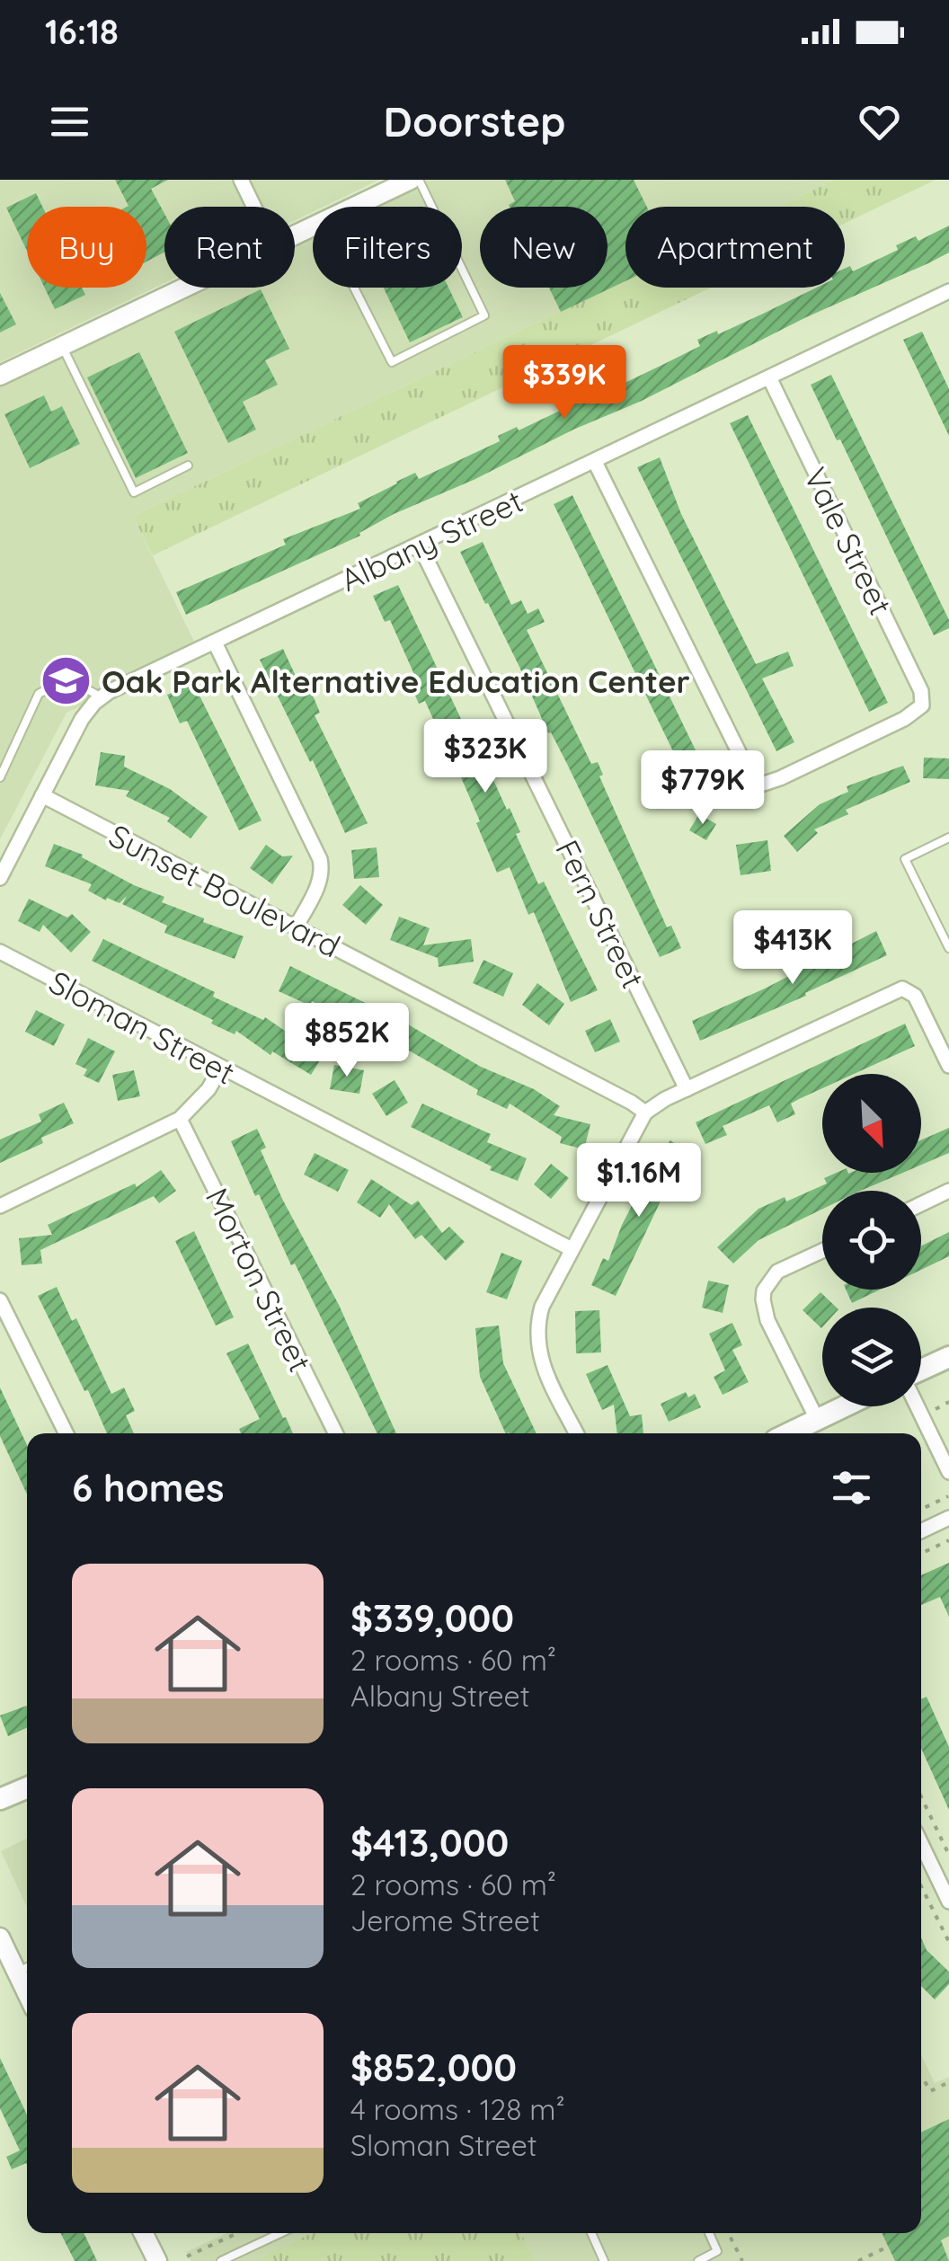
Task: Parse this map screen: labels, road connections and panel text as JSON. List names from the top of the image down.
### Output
{
  "streets": {
    "street": [
      "Albany Street",
      "Vale Street",
      "Sunset Boulevard",
      "Fern Street",
      "Sloman Street",
      "Morton Street"
    ]
  },
  "crossings": [
    ["Albany Street", "Vale Street"],
    ["Albany Street", "Sunset Boulevard"],
    ["Albany Street", "Fern Street"]
  ],
  "places": {
    "school or university": ["Oak Park Alternative Education Center"]
  },
  "north": "bottom right",
  "page": {
    "status": "16:18",
    "header": "Doorstep",
    "chip": [
      "Buy",
      "Rent",
      "Filters",
      "New",
      "Apartment"
    ],
    "price": [
      "$339K",
      "$323K",
      "$779K",
      "$413K",
      "$852K",
      "$1.16M"
    ],
    "heading": "6 homes",
    "list": [
      {
        "name": "$339,000",
        "note": "2 rooms · 60 m² · Albany Street"
      },
      {
        "name": "$413,000",
        "note": "2 rooms · 60 m² · Jerome Street"
      },
      {
        "name": "$852,000",
        "note": "4 rooms · 128 m² · Sloman Street"
      }
    ]
  }
}
